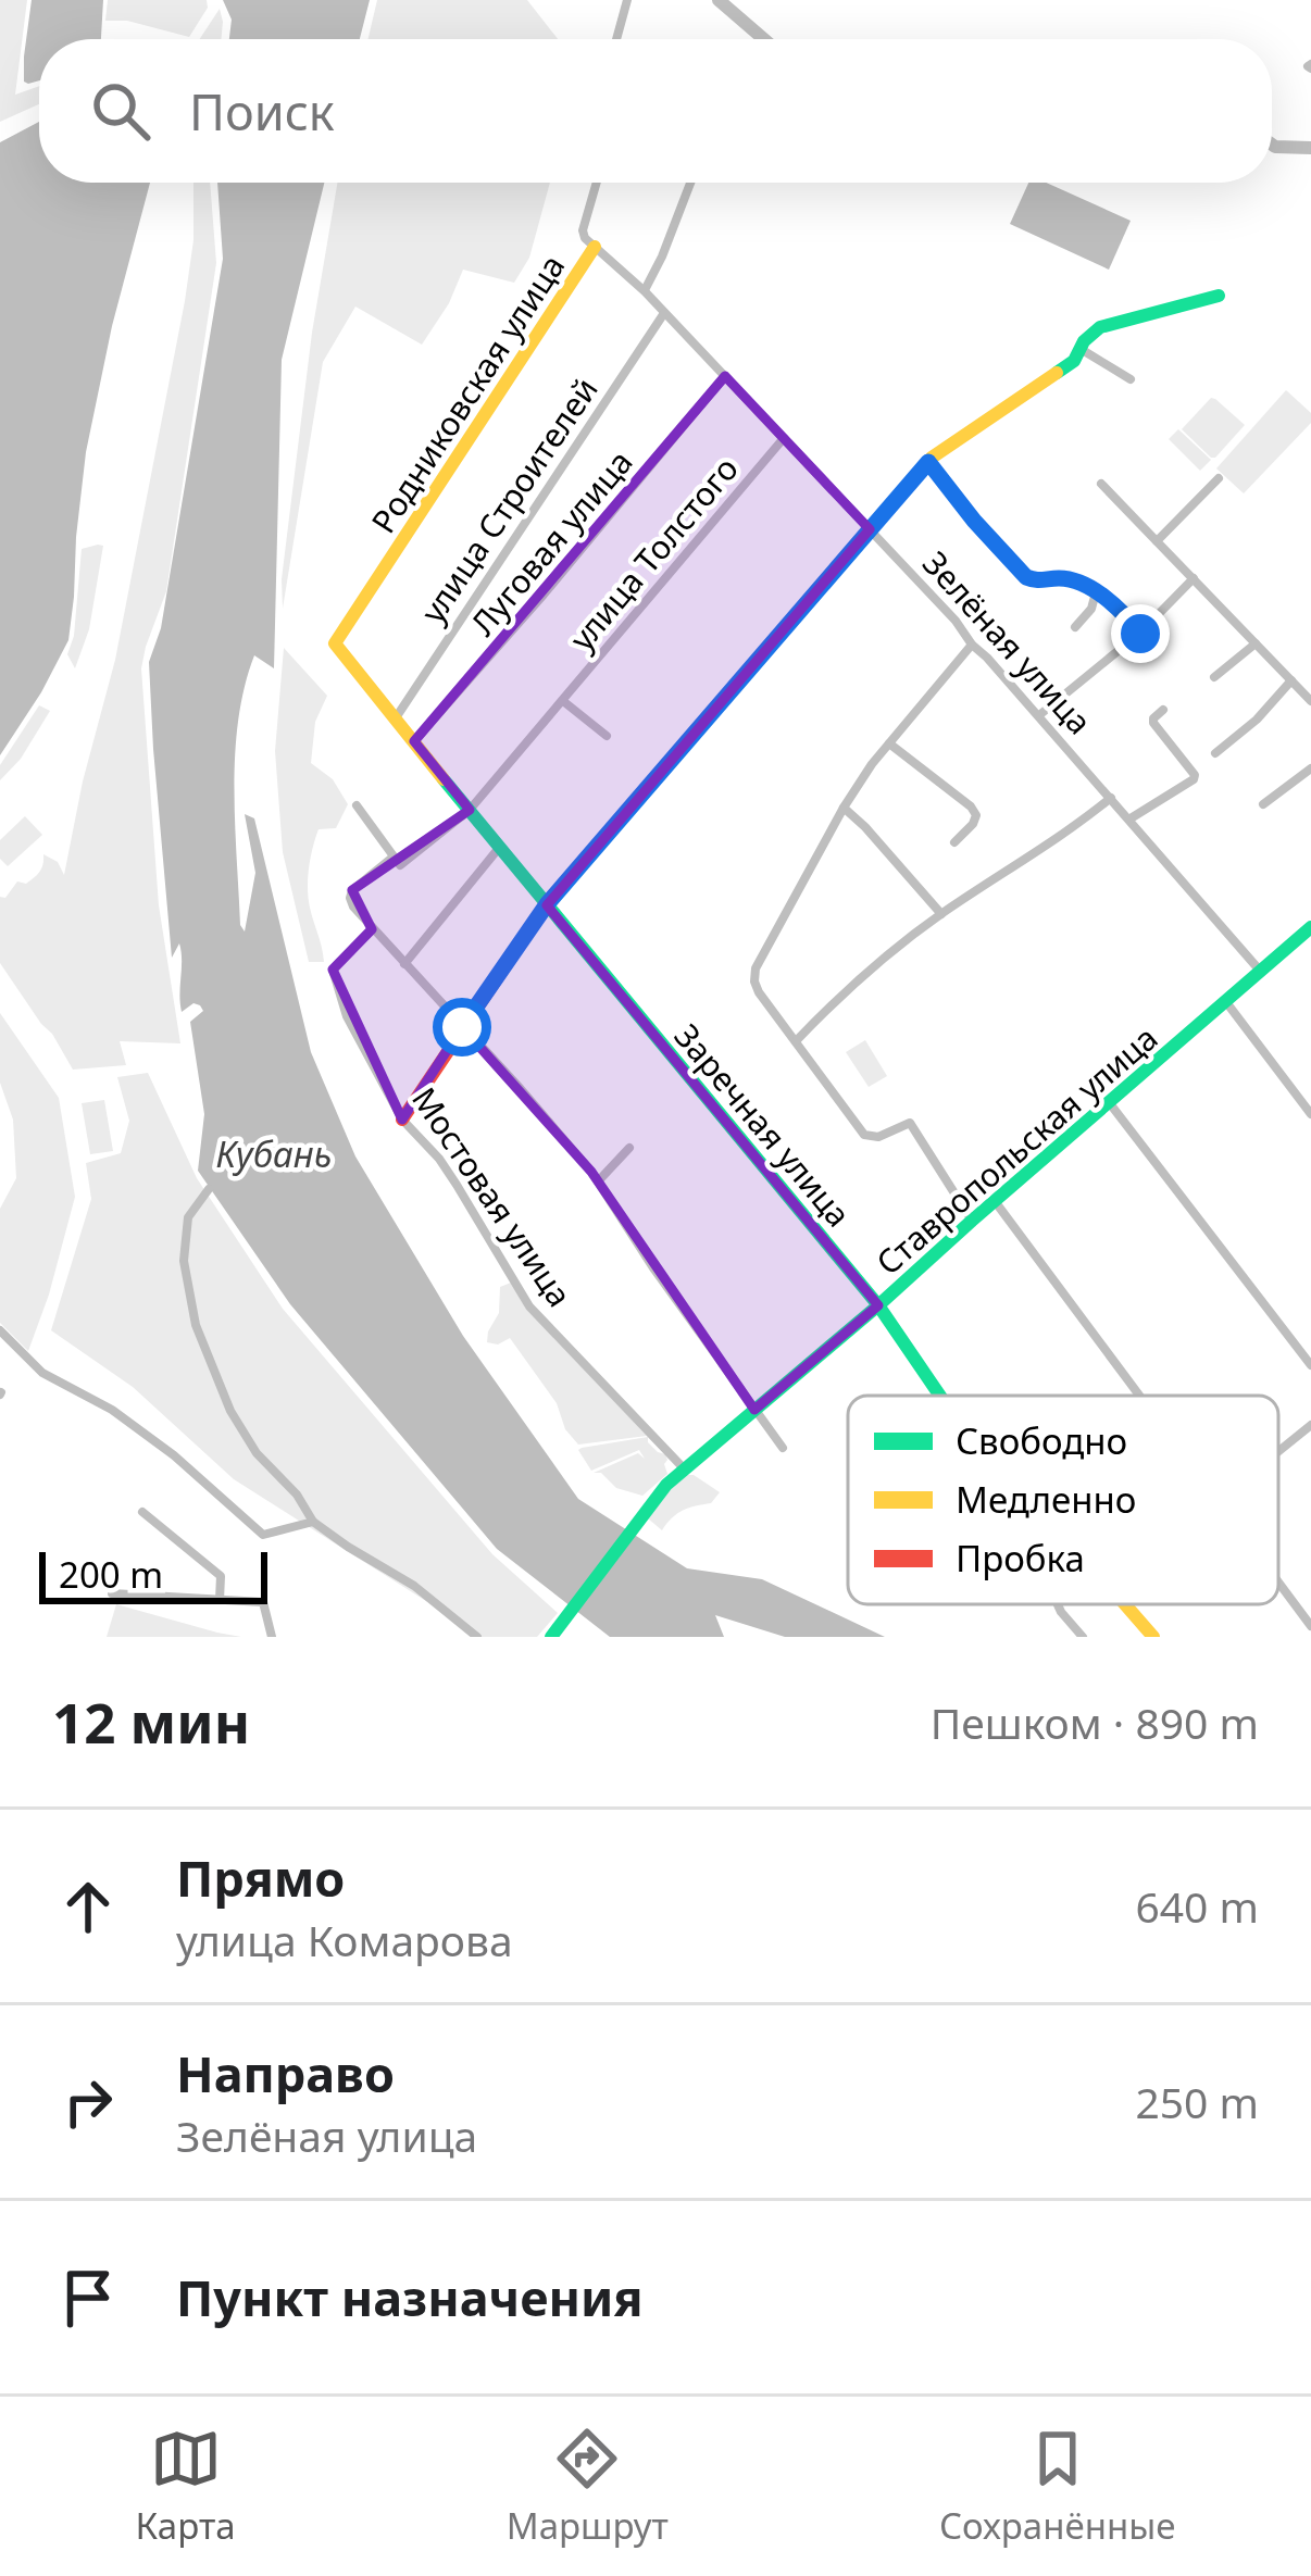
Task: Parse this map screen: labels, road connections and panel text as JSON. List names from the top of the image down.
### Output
{
  "streets": {
    "street": [
      "Родниковская улица",
      "улица Строителей",
      "Луговая улица",
      "улица Толстого",
      "Зелёная улица",
      "Заречная улица",
      "Ставропольская улица",
      "Мостовая улица"
    ]
  },
  "crossings": [
    ["Родниковская улица", "Зелёная улица"],
    ["Родниковская улица", "Заречная улица"],
    ["улица Строителей", "Зелёная улица"],
    ["улица Строителей", "Заречная улица"],
    ["Луговая улица", "Зелёная улица"],
    ["Луговая улица", "Заречная улица"],
    ["улица Толстого", "Зелёная улица"],
    ["улица Толстого", "Заречная улица"],
    ["Зелёная улица", "Ставропольская улица"],
    ["Заречная улица", "Ставропольская улица"],
    ["Ставропольская улица", "Мостовая улица"]
  ],
  "water": ["Кубань"],
  "legend": ["Свободно", "Медленно", "Пробка"],
  "scale_bar": "200 m",
  "page": {
    "search": "Поиск",
    "scale": "200 m",
    "heading": ["12 мин", "Пешком · 890 m"],
    "list": [
      ["Прямо", "улица Комарова", "640 m"],
      ["Направо", "Зелёная улица", "250 m"],
      "Пункт назначения"
    ],
    "nav": ["Карта", "Маршрут", "Сохранённые"]
  }
}
